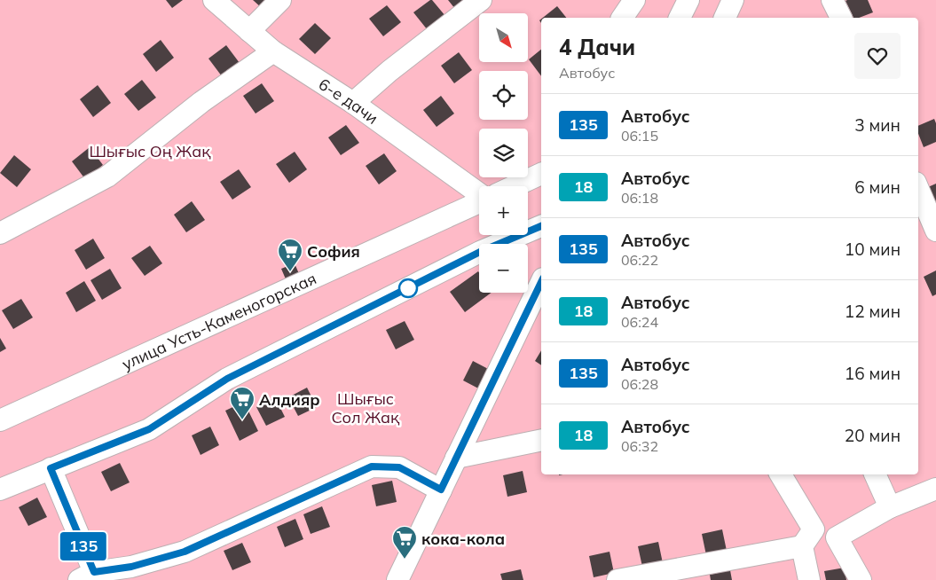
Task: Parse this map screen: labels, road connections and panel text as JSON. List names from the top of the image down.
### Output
{
  "streets": {
    "street": ["6-е дачи", "улица Усть-Каменогорская"]
  },
  "parks": ["Шығыс Оң Жақ", "Шығыс Сол Жақ"],
  "places": {
    "supermarket": ["София", "Алдияр", "кока-кола"]
  },
  "lines": ["bus line 135"],
  "north": "bottom right",
  "page": {
    "on_map": "135",
    "map_buttons": ["+", "−"],
    "heading": ["4 Дачи", "Автобус"],
    "list": [
      {
        "mark": "135",
        "name": "Автобус",
        "note": "06:15",
        "value": "3 мин"
      },
      {
        "mark": "18",
        "name": "Автобус",
        "note": "06:18",
        "value": "6 мин"
      },
      {
        "mark": "135",
        "name": "Автобус",
        "note": "06:22",
        "value": "10 мин"
      },
      {
        "mark": "18",
        "name": "Автобус",
        "note": "06:24",
        "value": "12 мин"
      },
      {
        "mark": "135",
        "name": "Автобус",
        "note": "06:28",
        "value": "16 мин"
      },
      {
        "mark": "18",
        "name": "Автобус",
        "note": "06:32",
        "value": "20 мин"
      }
    ]
  }
}
